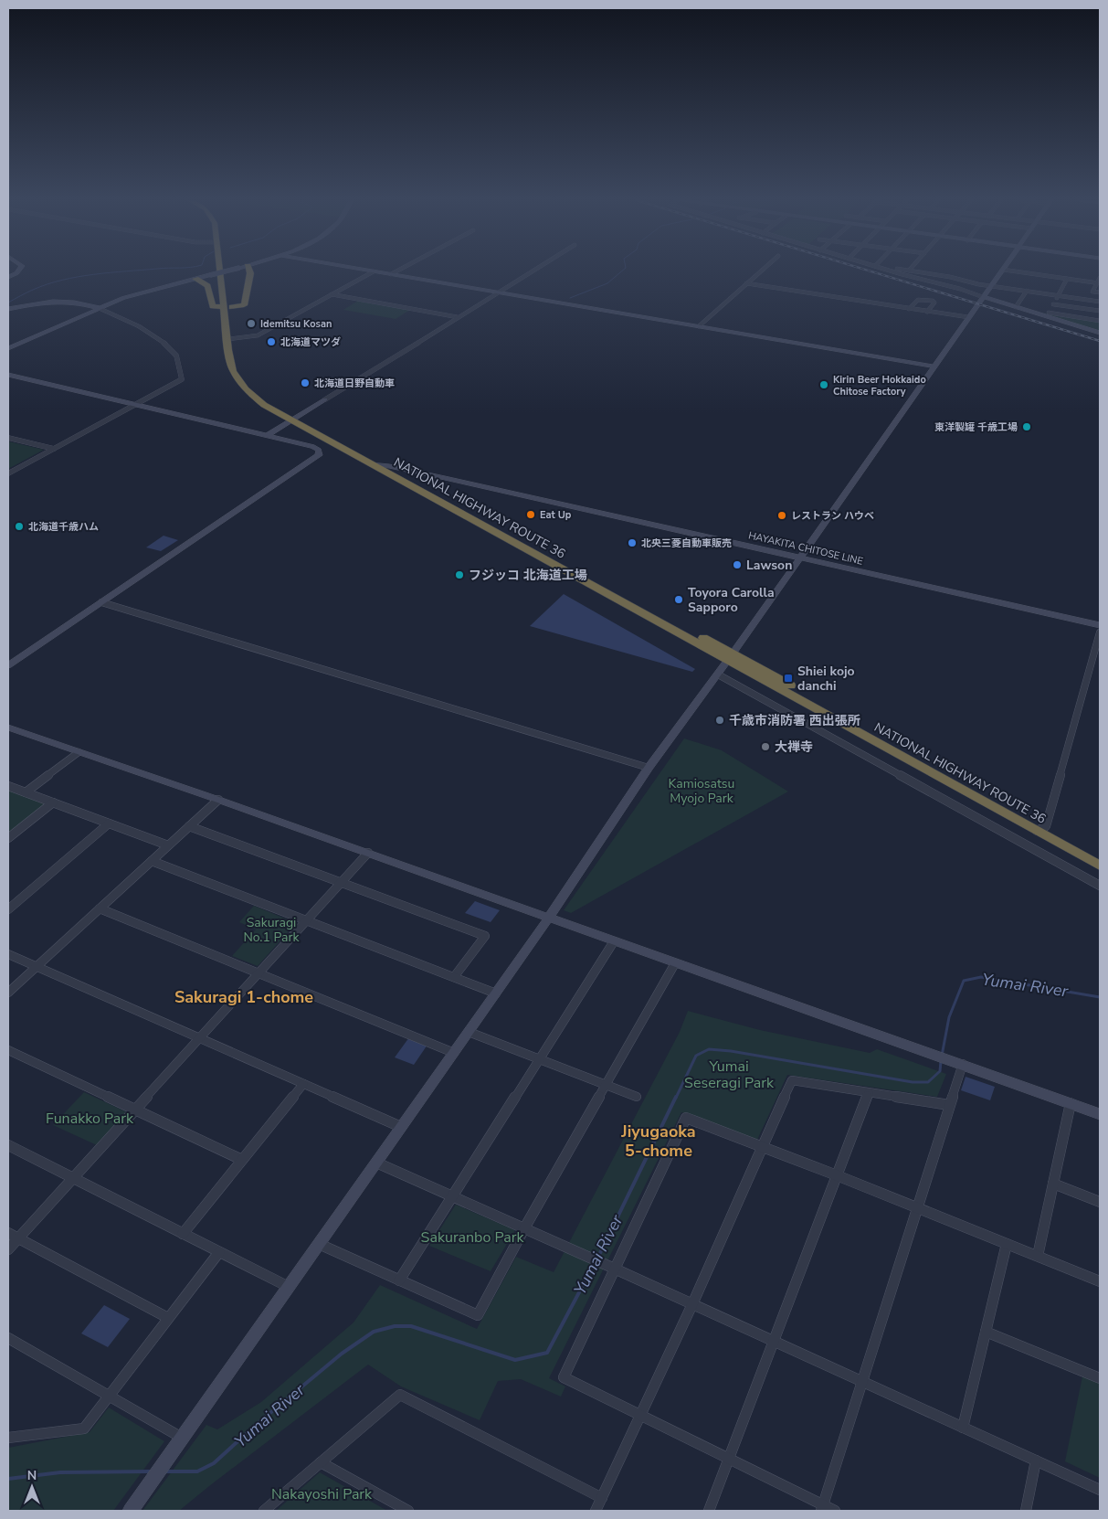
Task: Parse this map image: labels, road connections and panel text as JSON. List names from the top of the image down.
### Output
{
  "streets": {
    "highway": ["NATIONAL HIGHWAY ROUTE 36"],
    "street": ["HAYAKITA CHITOSE LINE"]
  },
  "crossings": [
    ["NATIONAL HIGHWAY ROUTE 36", "HAYAKITA CHITOSE LINE"]
  ],
  "districts": ["Sakuragi 1-chome", "Jiyugaoka 5-chome"],
  "water": ["Yumai River"],
  "parks": [
    "Kamiosatsu Myojo Park",
    "Sakuragi No.1 Park",
    "Yumai Seseragi Park",
    "Funakko Park",
    "Sakuranbo Park",
    "Nakayoshi Park"
  ],
  "places": {
    "other": [
      "Idemitsu Kosan",
      "北海道マツダ",
      "北海道日野自動車",
      "Kirin Beer Hokkaido Chitose Factory",
      "東洋製罐 千歳工場",
      "Eat Up",
      "レストラン ハウベ",
      "北海道千歳ハム",
      "北央三菱自動車販売",
      "Lawson",
      "フジッコ 北海道工場",
      "Toyora Carolla Sapporo",
      "千歳市消防署 西出張所",
      "大禅寺"
    ],
    "transit": ["Shiei kojo danchi"]
  },
  "north": "top"
}
